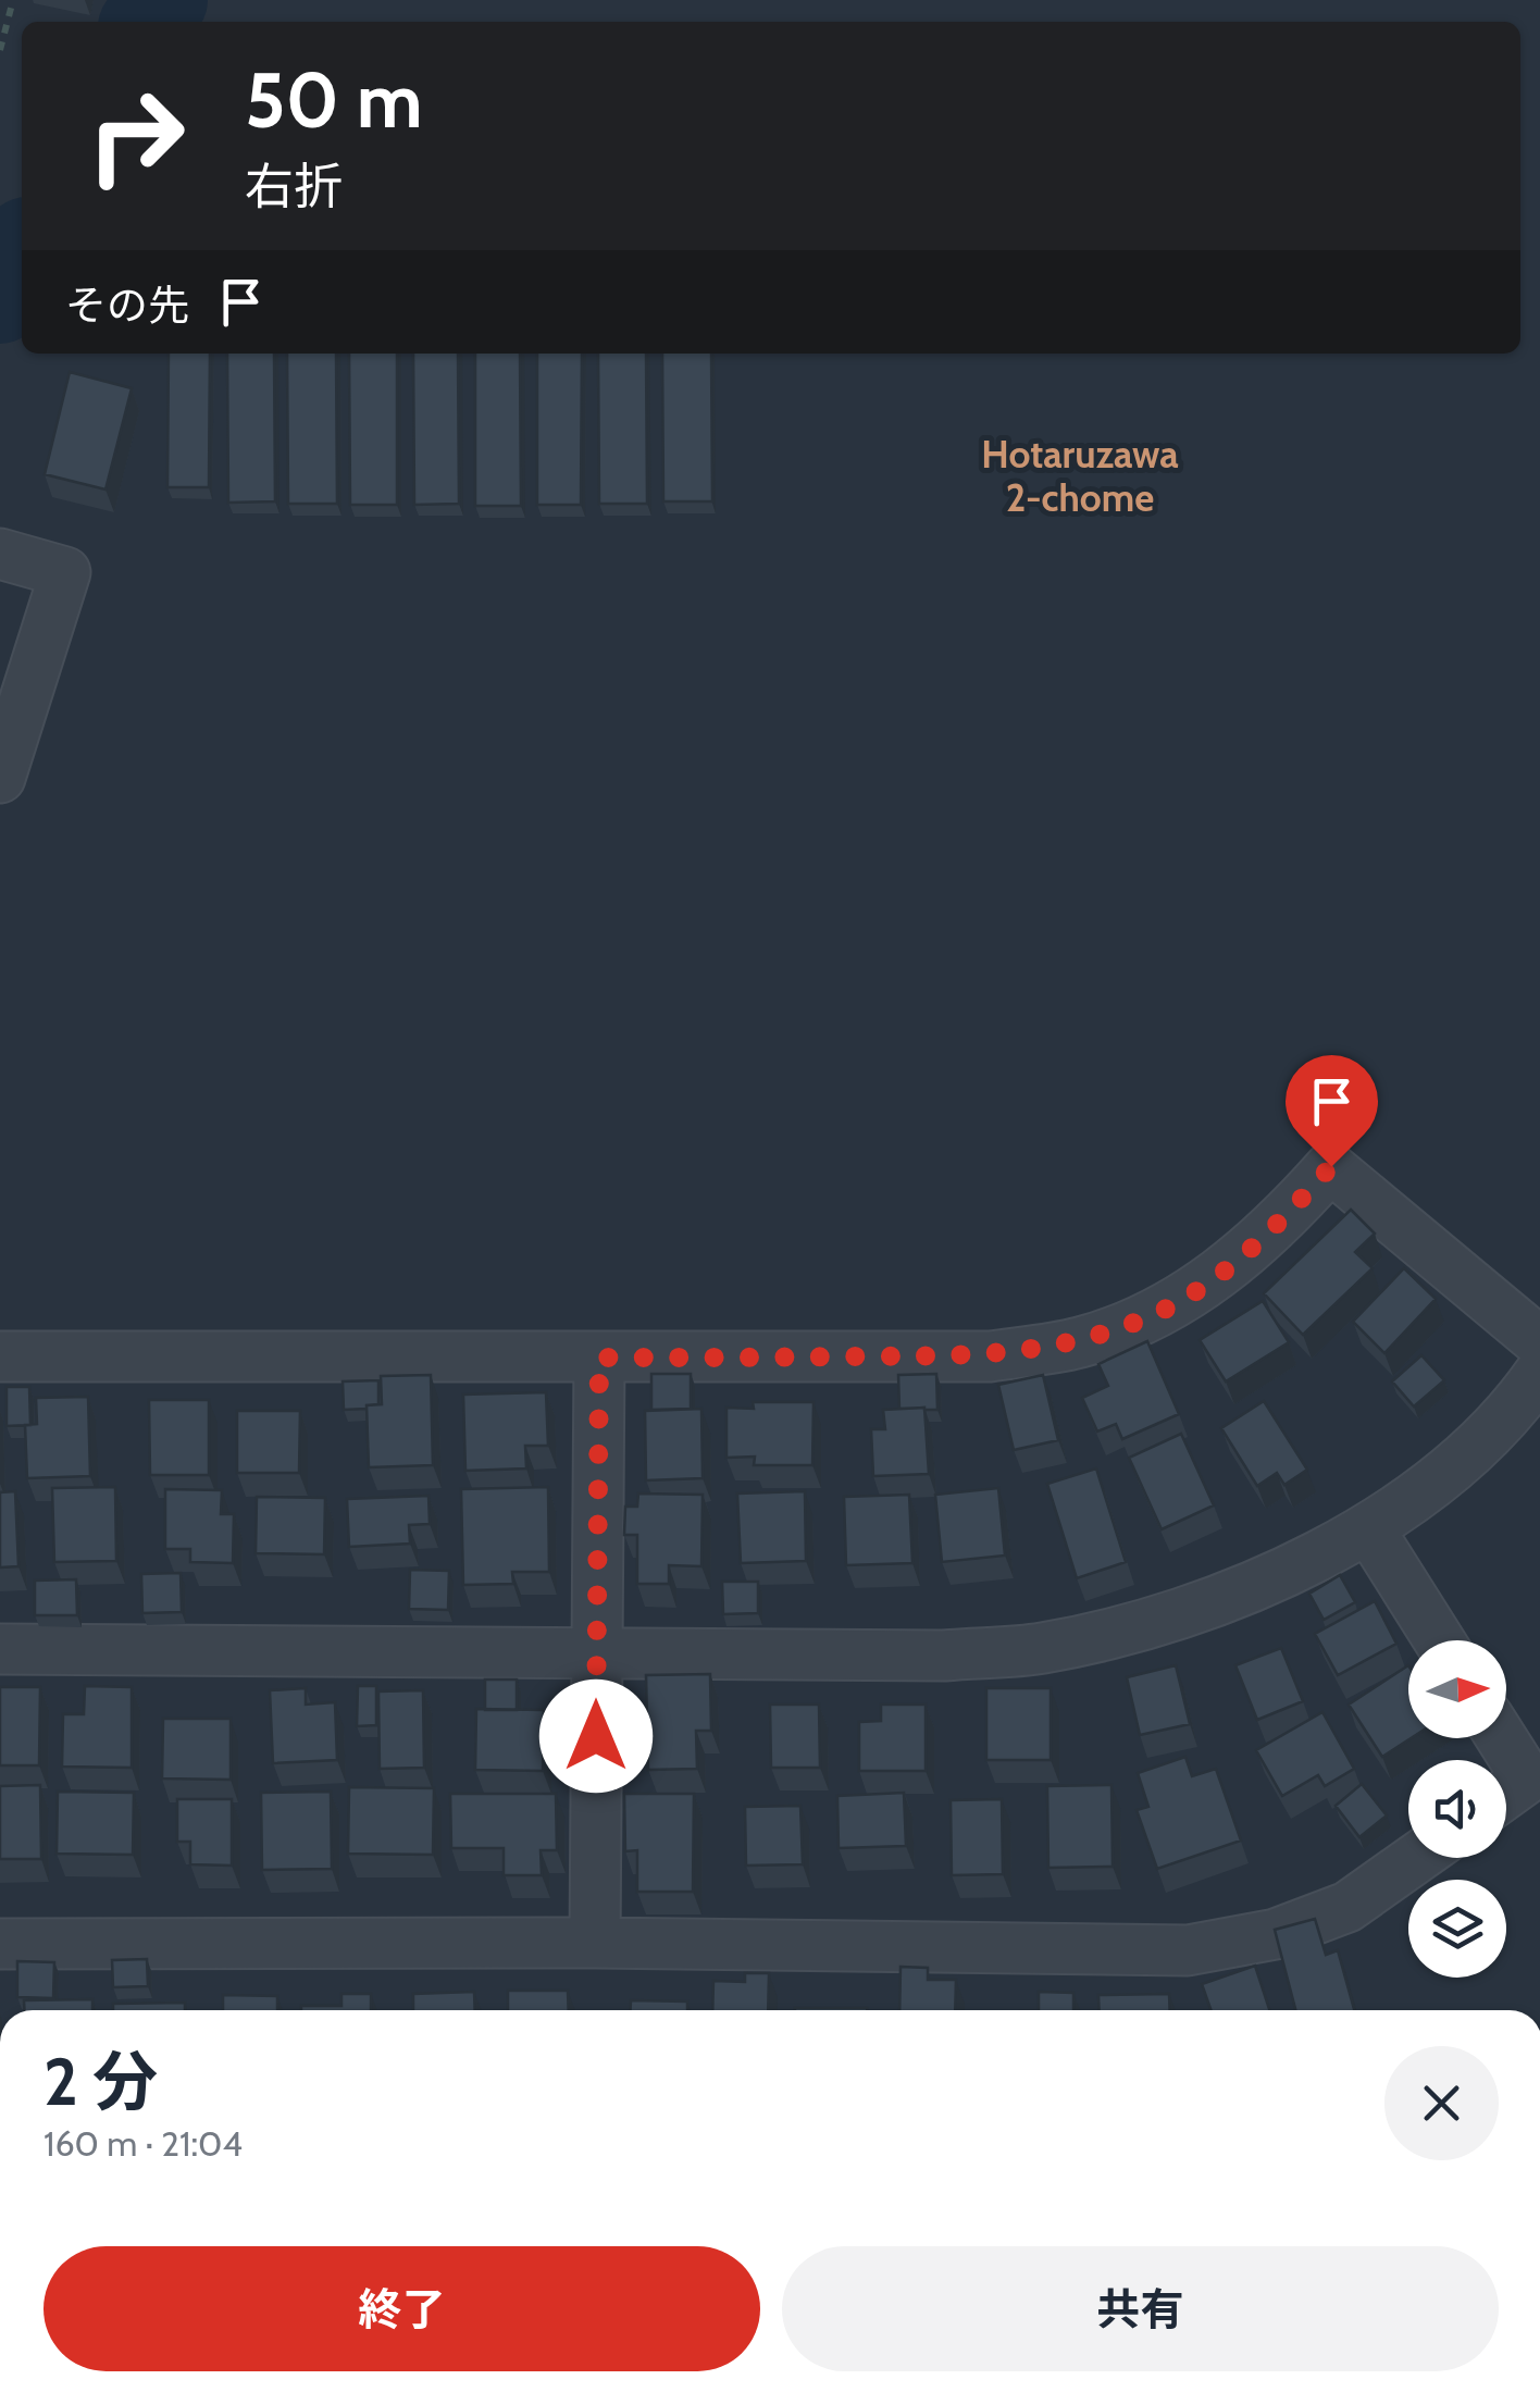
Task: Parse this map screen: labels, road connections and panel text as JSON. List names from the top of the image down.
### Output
{
  "districts": ["Hotaruzawa 2-chome"],
  "north": "right",
  "page": {
    "turn": ["50 m", "右折"],
    "then": "その先",
    "heading": ["2 分", "160 m · 21:04"],
    "buttons": ["終了", "共有"]
  }
}
